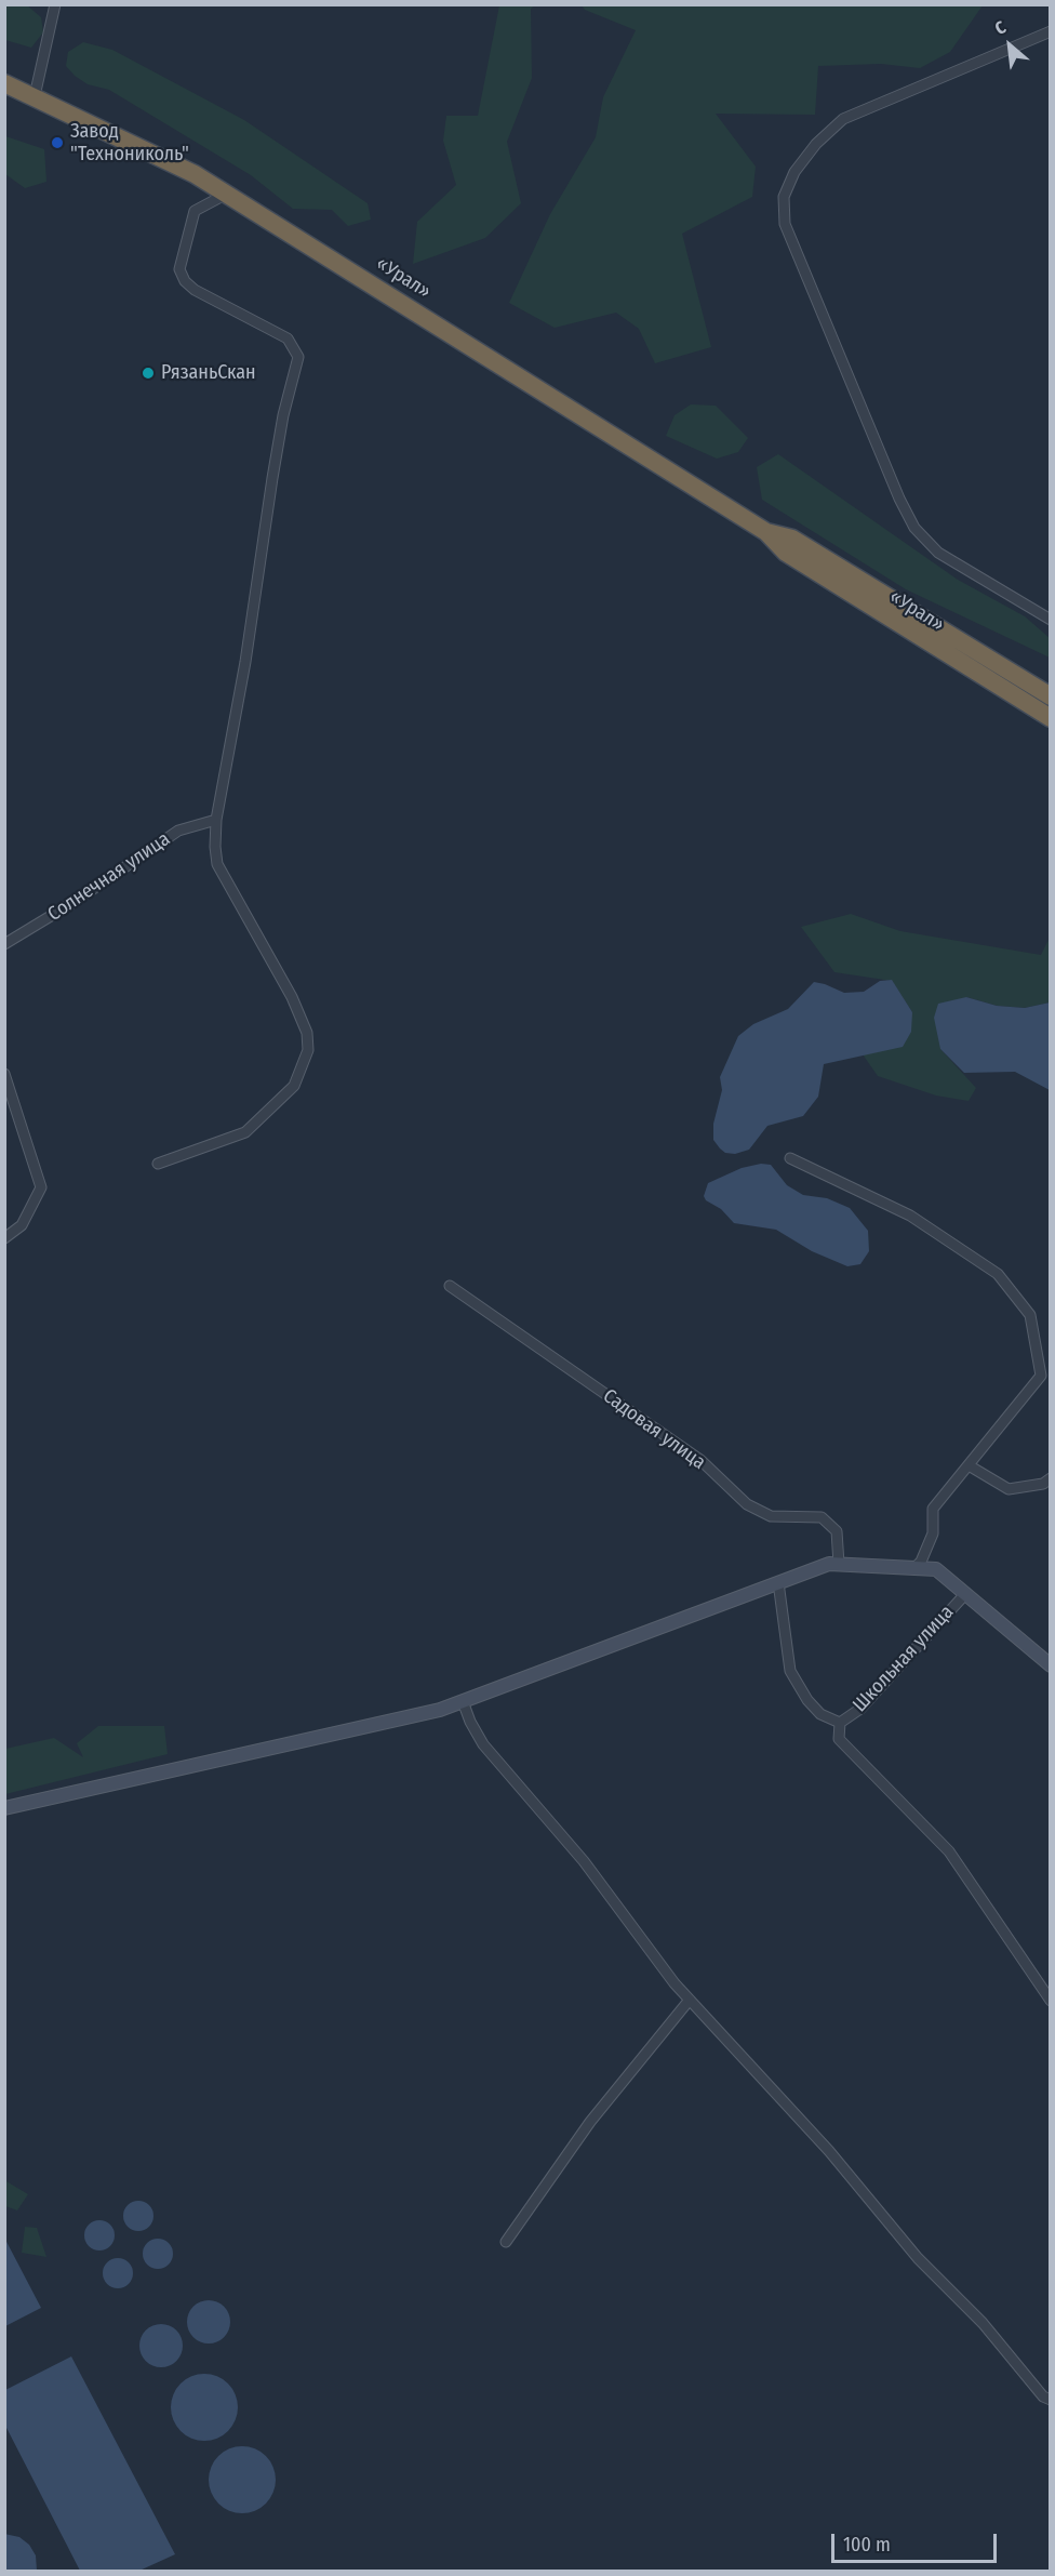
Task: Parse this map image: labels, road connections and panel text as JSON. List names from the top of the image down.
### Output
{
  "streets": {
    "highway": ["«Урал»"],
    "street": ["Солнечная улица", "Садовая улица", "Школьная улица"]
  },
  "places": ["Завод \"Технониколь\"", "РязаньСкан"],
  "scale_bar": "100 m",
  "north": "top left"
}
